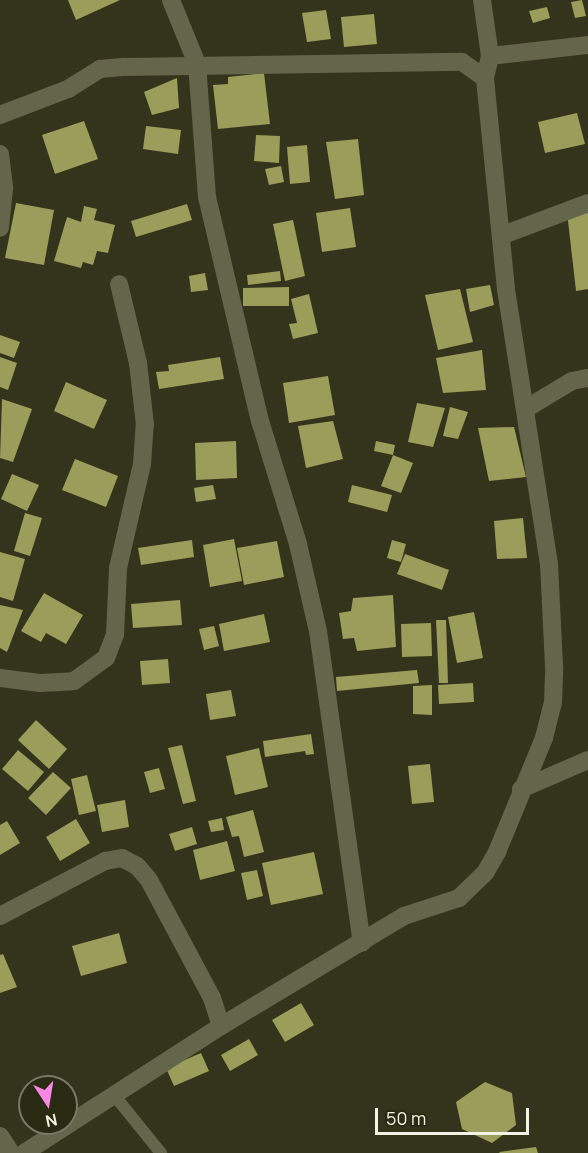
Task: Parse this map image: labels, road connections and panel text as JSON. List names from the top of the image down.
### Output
{
  "scale_bar": "50 m",
  "north": "bottom"
}
